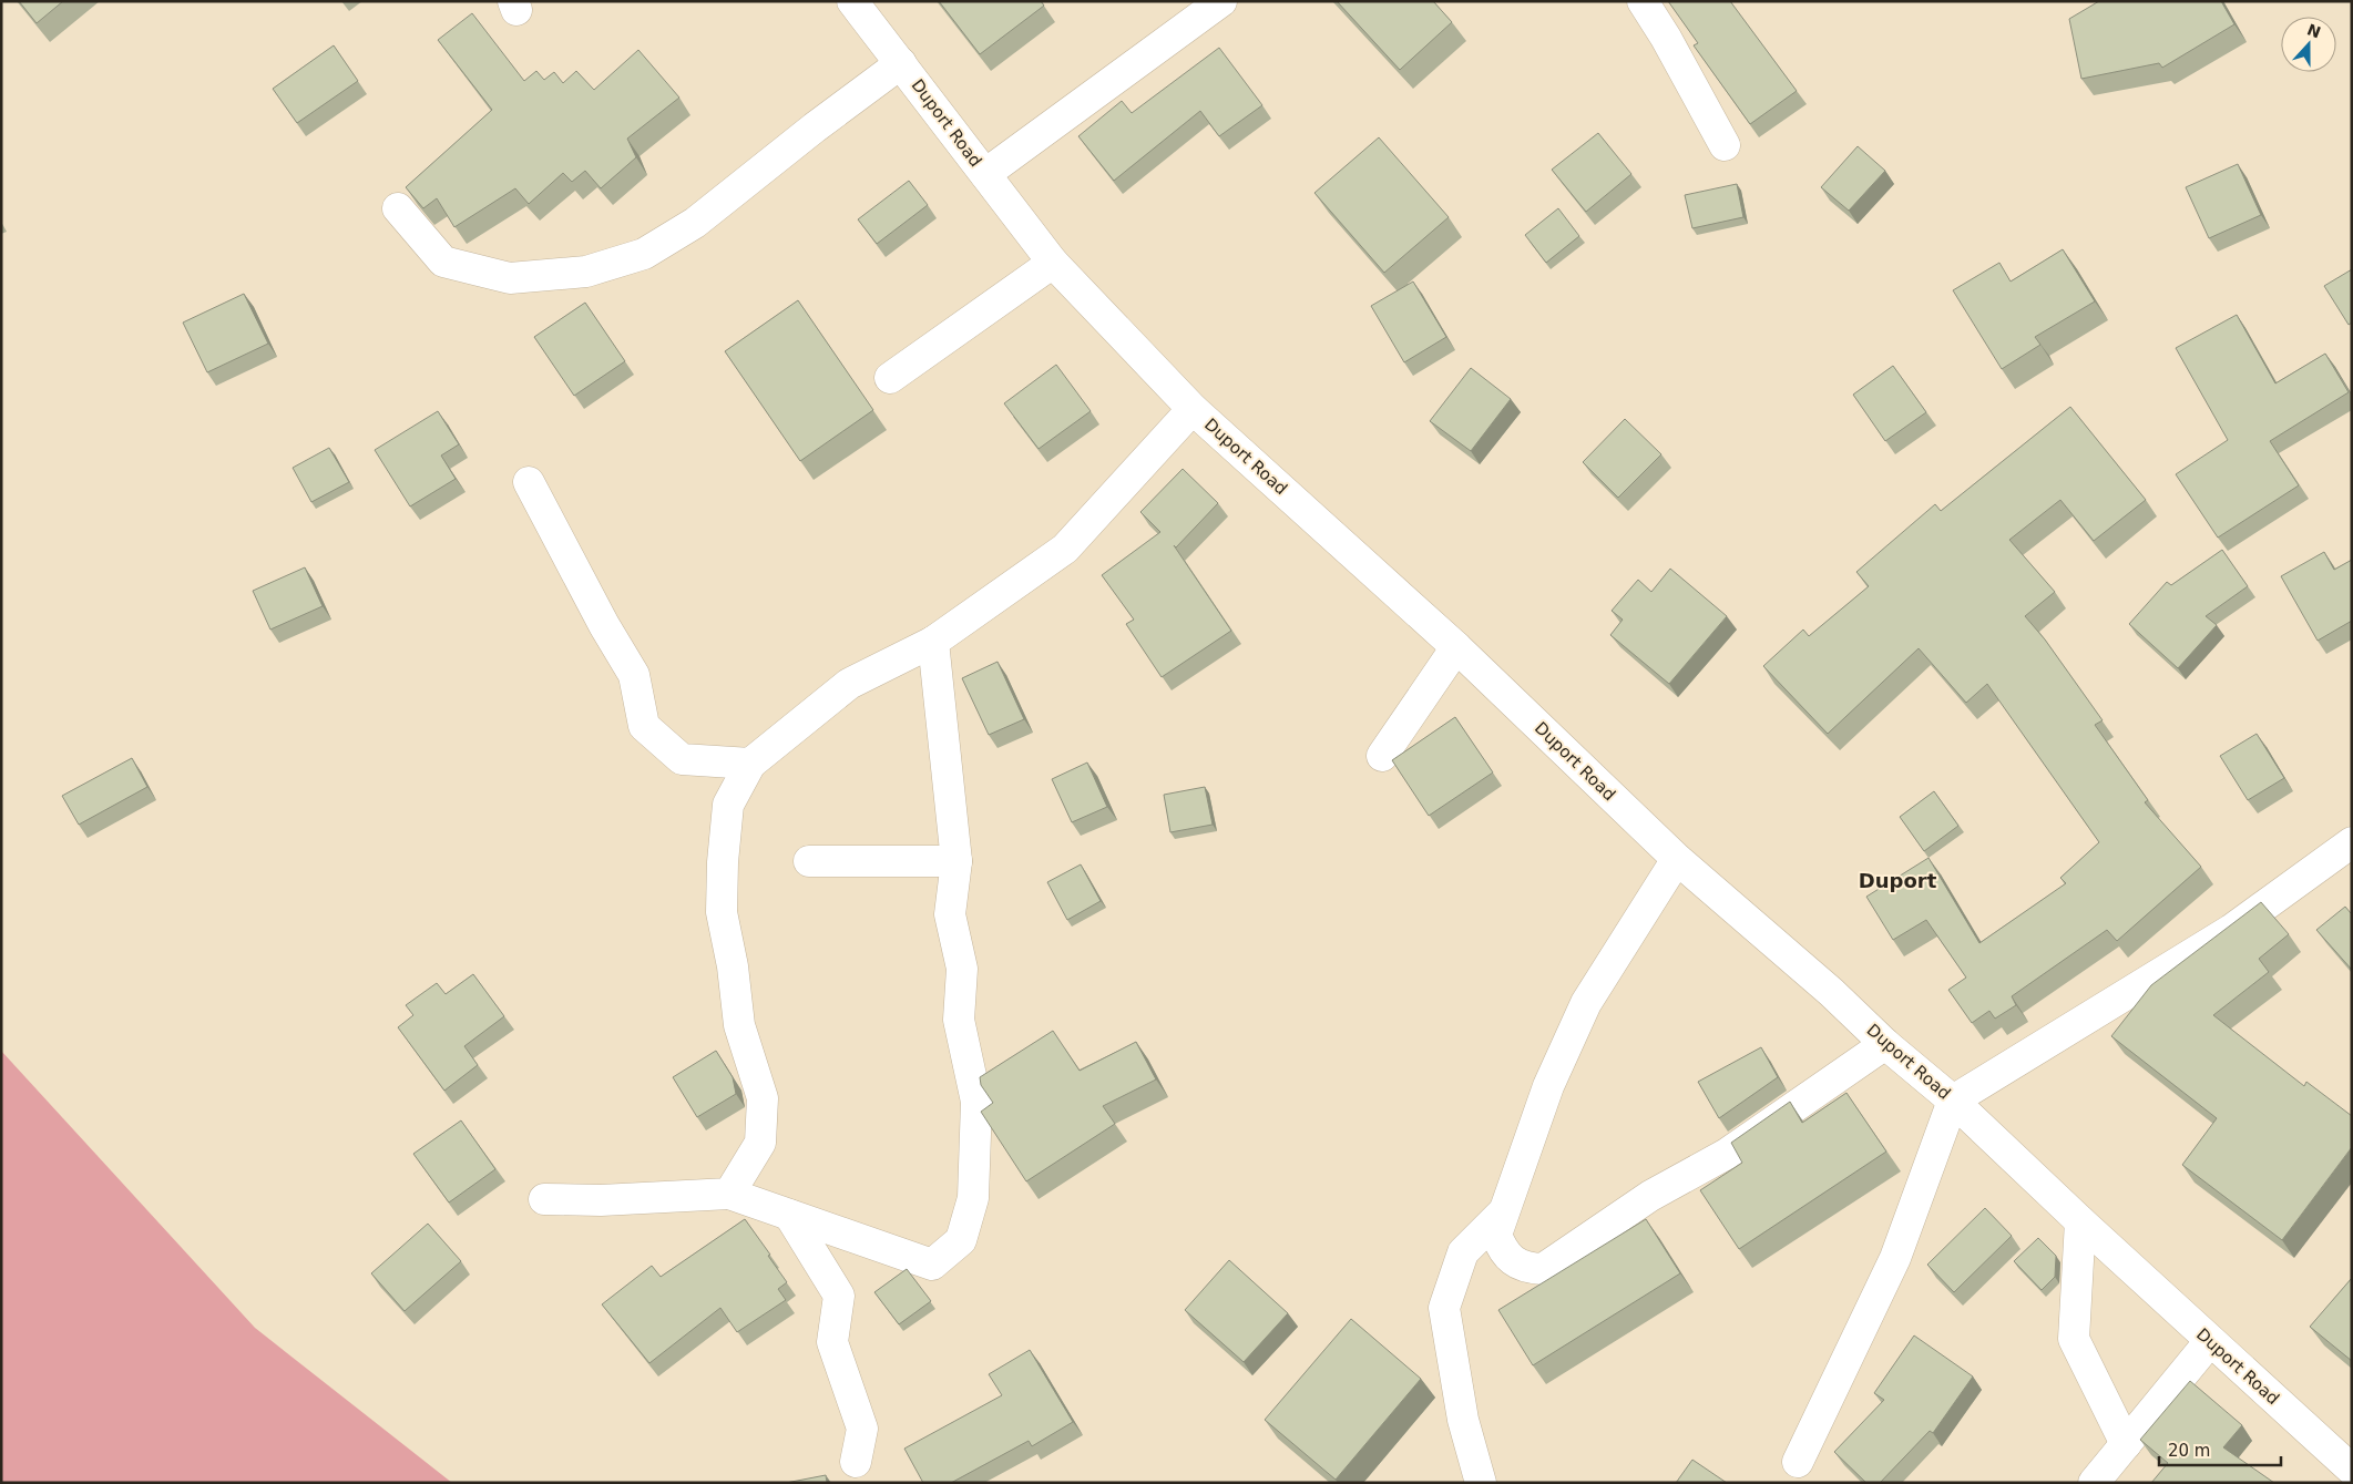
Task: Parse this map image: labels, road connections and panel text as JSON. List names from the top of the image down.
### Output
{
  "streets": {
    "street": ["Duport Road"]
  },
  "districts": ["Duport"],
  "scale_bar": "20 m",
  "north": "top"
}
